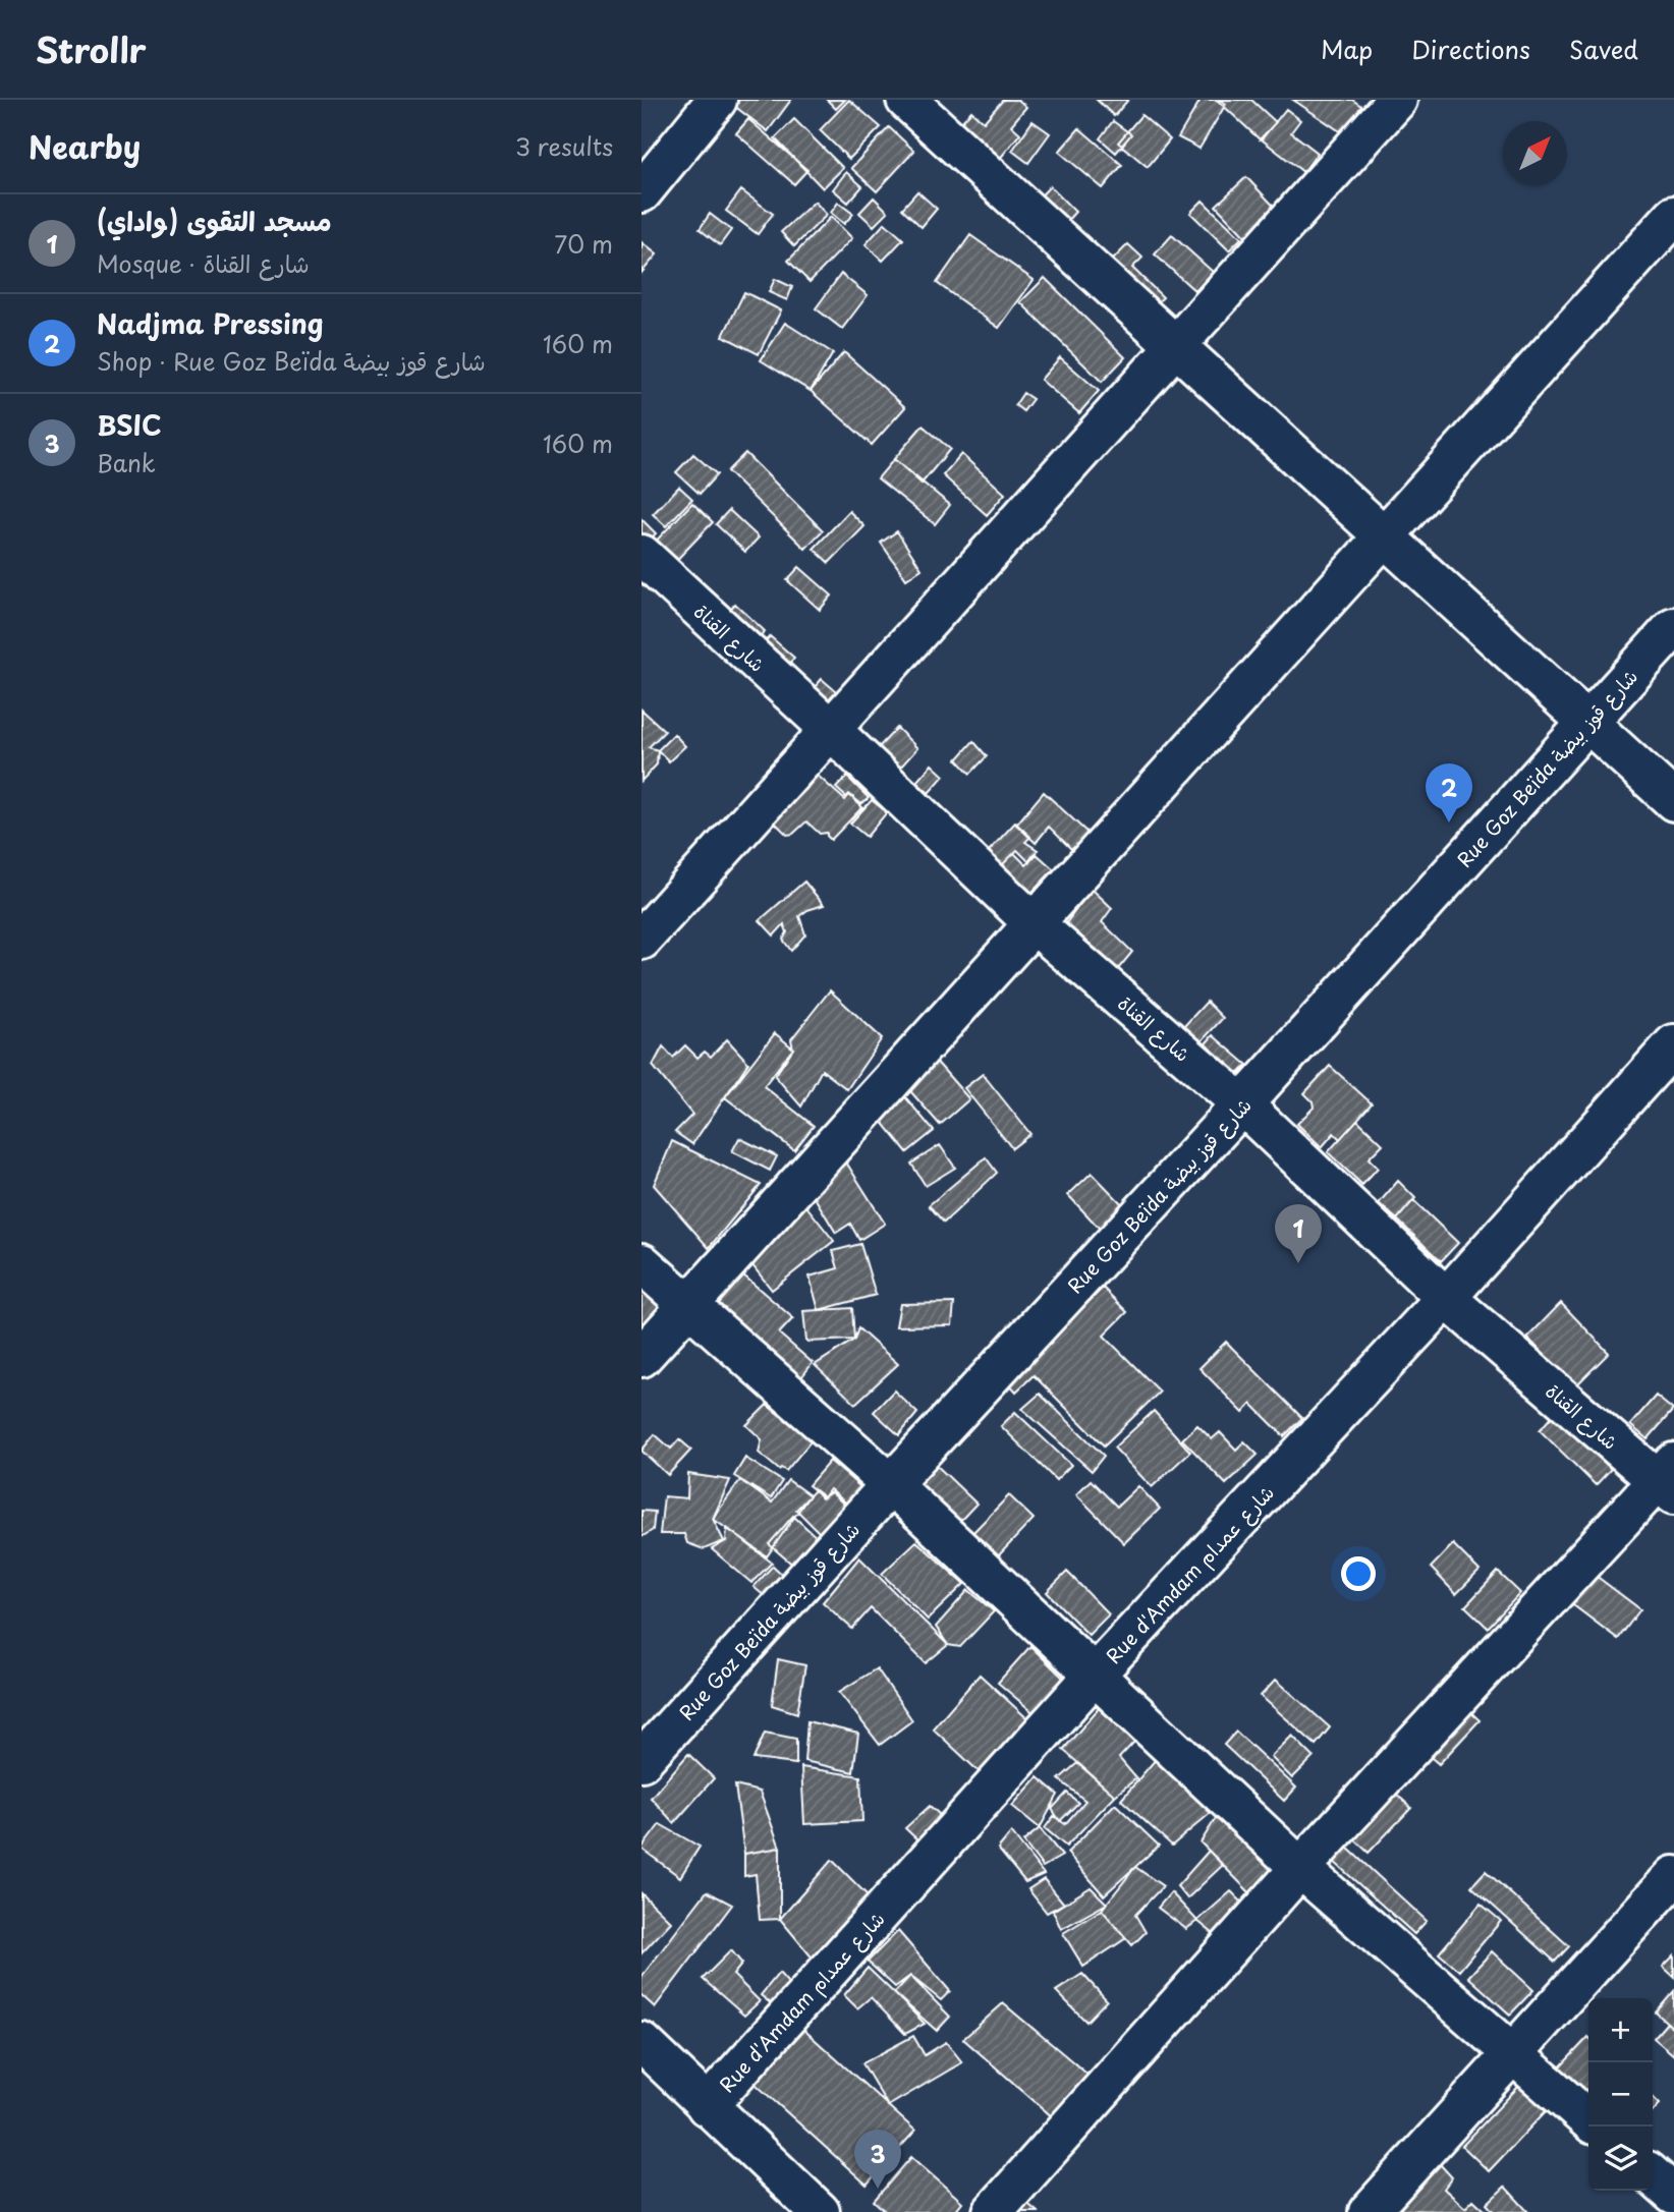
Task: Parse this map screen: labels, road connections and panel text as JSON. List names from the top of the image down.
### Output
{
  "streets": {
    "street": ["شارع القناة", "Rue Goz Beïda شارع قوز بيضة", "Rue d'Amdam شارع عمدام"]
  },
  "crossings": [
    ["شارع القناة", "Rue Goz Beïda شارع قوز بيضة"],
    ["شارع القناة", "Rue d'Amdam شارع عمدام"]
  ],
  "north": "top right",
  "page": {
    "header": "Strollr",
    "nav": ["Map", "Directions", "Saved"],
    "heading": ["Nearby", "3 results"],
    "list": [
      {
        "mark": "1",
        "name": "مسجد التقوى (واداي)",
        "note": "Mosque · شارع القناة",
        "value": "70 m"
      },
      {
        "mark": "2",
        "name": "Nadjma Pressing",
        "note": "Shop · Rue Goz Beïda شارع قوز بيضة",
        "value": "160 m"
      },
      {
        "mark": "3",
        "name": "BSIC",
        "note": "Bank",
        "value": "160 m"
      }
    ],
    "pins": ["2", "1", "3"],
    "map_buttons": ["+", "−"]
  }
}
